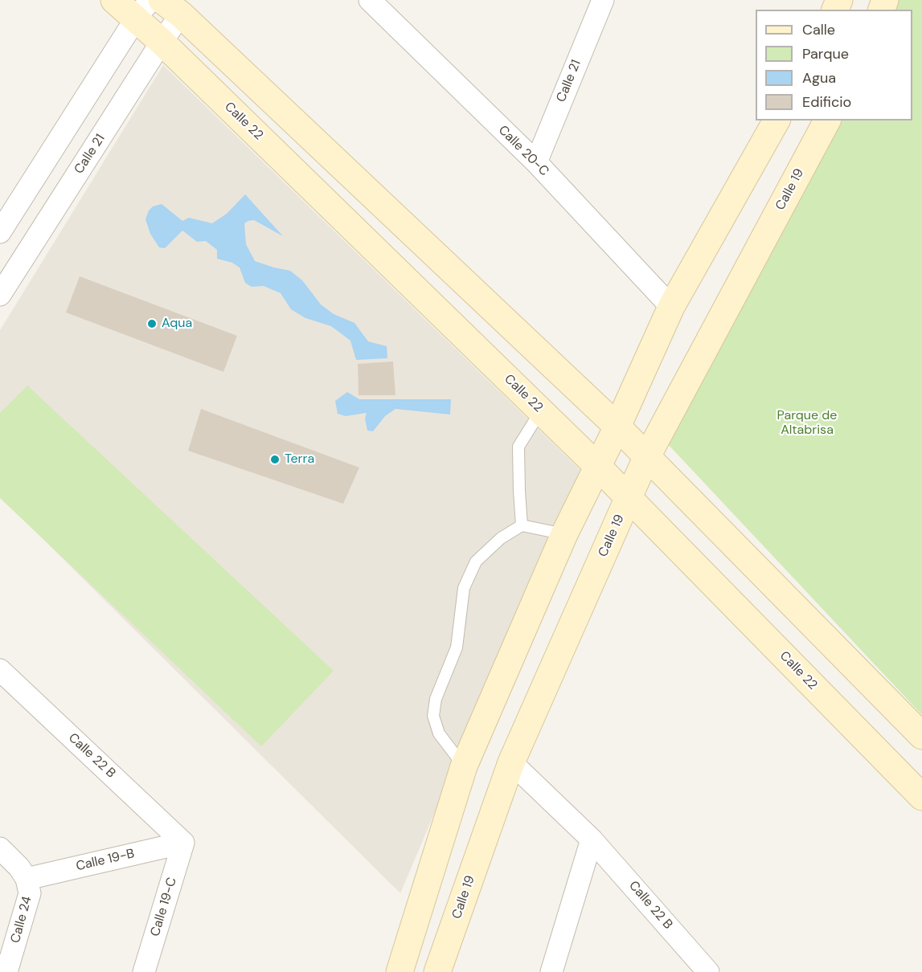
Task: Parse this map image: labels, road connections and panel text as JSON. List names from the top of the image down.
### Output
{
  "streets": {
    "street": [
      "Calle 21",
      "Calle 22",
      "Calle 20-C",
      "Calle 19",
      "Calle 22 B",
      "Calle 19-B",
      "Calle 19-C",
      "Calle 24"
    ]
  },
  "crossings": [
    ["Calle 21", "Calle 22"],
    ["Calle 21", "Calle 20-C"],
    ["Calle 22", "Calle 19"],
    ["Calle 19", "Calle 22 B"],
    ["Calle 22 B", "Calle 19-B"],
    ["Calle 22 B", "Calle 19-C"],
    ["Calle 19-B", "Calle 19-C"],
    ["Calle 19-B", "Calle 24"]
  ],
  "parks": ["Parque de Altabrisa"],
  "places": ["Aqua", "Terra"],
  "legend": [
    "Calle",
    "Parque",
    "Agua",
    "Edificio"
  ]
}
